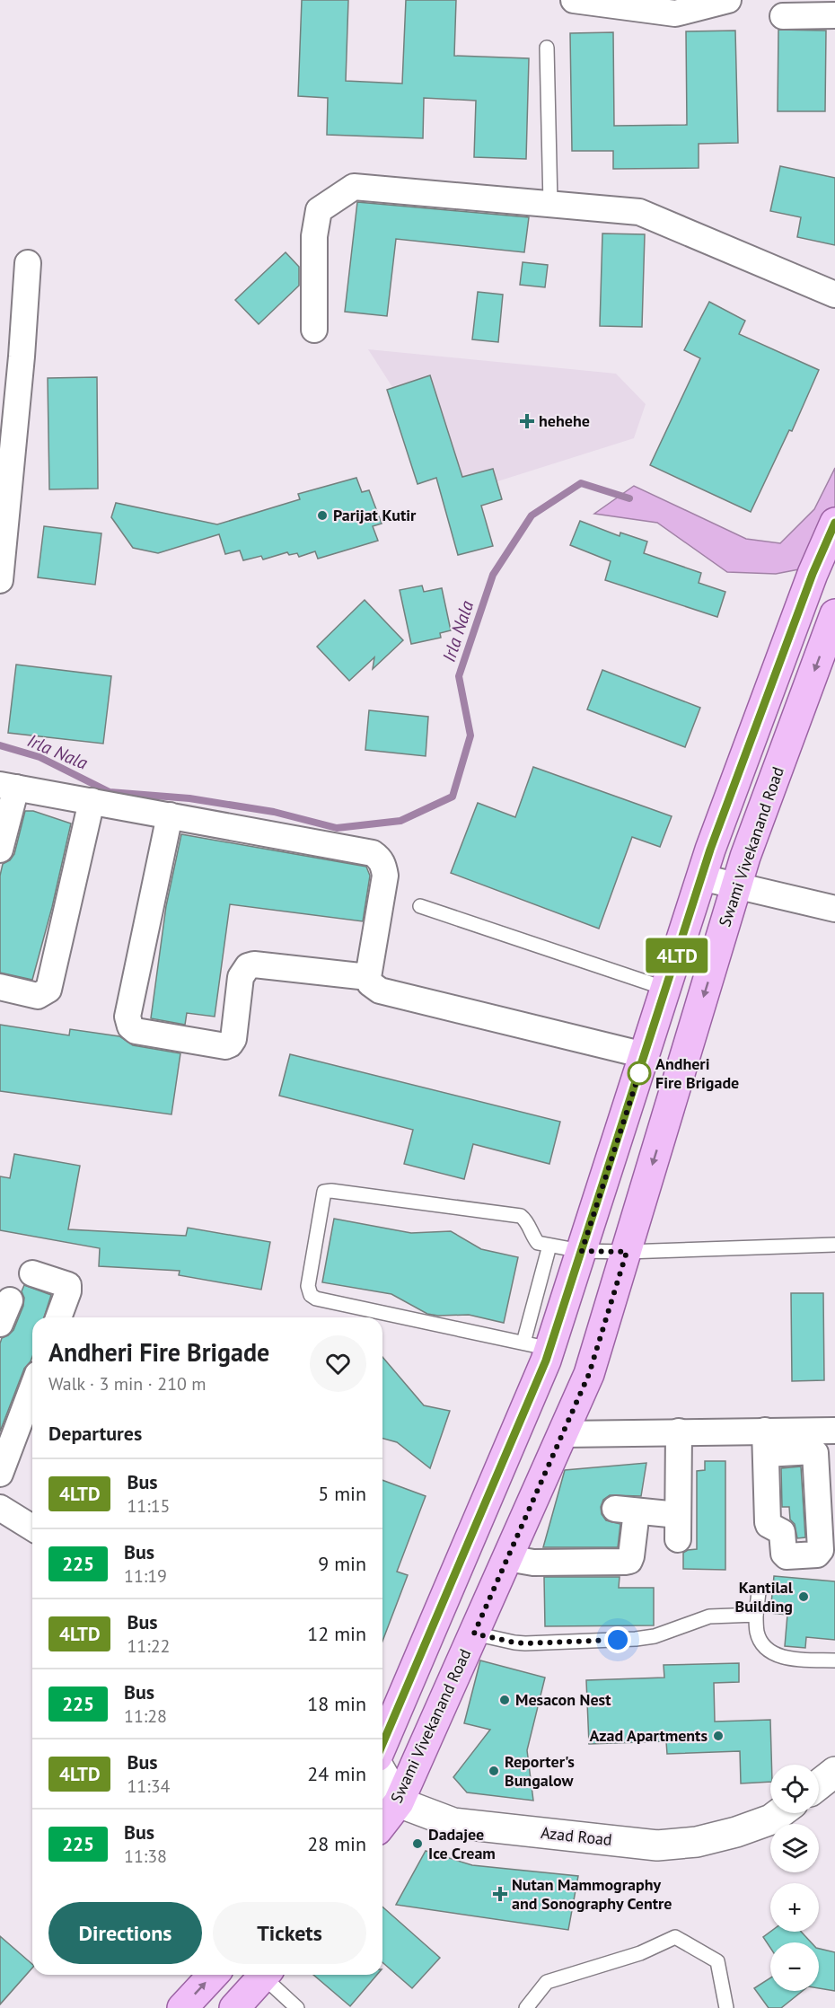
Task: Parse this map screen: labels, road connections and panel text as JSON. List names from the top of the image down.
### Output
{
  "streets": {
    "main road": ["Swami Vivekanand Road"],
    "street": ["Azad Road"]
  },
  "crossings": [
    ["Swami Vivekanand Road", "Azad Road"]
  ],
  "water": ["Irla Nala"],
  "places": {
    "health": ["hehehe", "Nutan Mammography and Sonography Centre"],
    "other": [
      "Parijat Kutir",
      "Andheri Fire Brigade",
      "Kantilal Building",
      "Mesacon Nest",
      "Azad Apartments",
      "Reporter's Bungalow",
      "Dadajee Ice Cream"
    ]
  },
  "lines": ["bus line 4LTD"],
  "page": {
    "on_map": "4LTD",
    "heading": [
      ["Andheri Fire Brigade", "Walk · 3 min · 210 m"],
      "Departures"
    ],
    "list": [
      {
        "mark": "4LTD",
        "name": "Bus",
        "note": "11:15",
        "value": "5 min"
      },
      {
        "mark": "225",
        "name": "Bus",
        "note": "11:19",
        "value": "9 min"
      },
      {
        "mark": "4LTD",
        "name": "Bus",
        "note": "11:22",
        "value": "12 min"
      },
      {
        "mark": "225",
        "name": "Bus",
        "note": "11:28",
        "value": "18 min"
      },
      {
        "mark": "4LTD",
        "name": "Bus",
        "note": "11:34",
        "value": "24 min"
      },
      {
        "mark": "225",
        "name": "Bus",
        "note": "11:38",
        "value": "28 min"
      }
    ],
    "map_buttons": ["+", "−"],
    "buttons": ["Directions", "Tickets"]
  }
}
